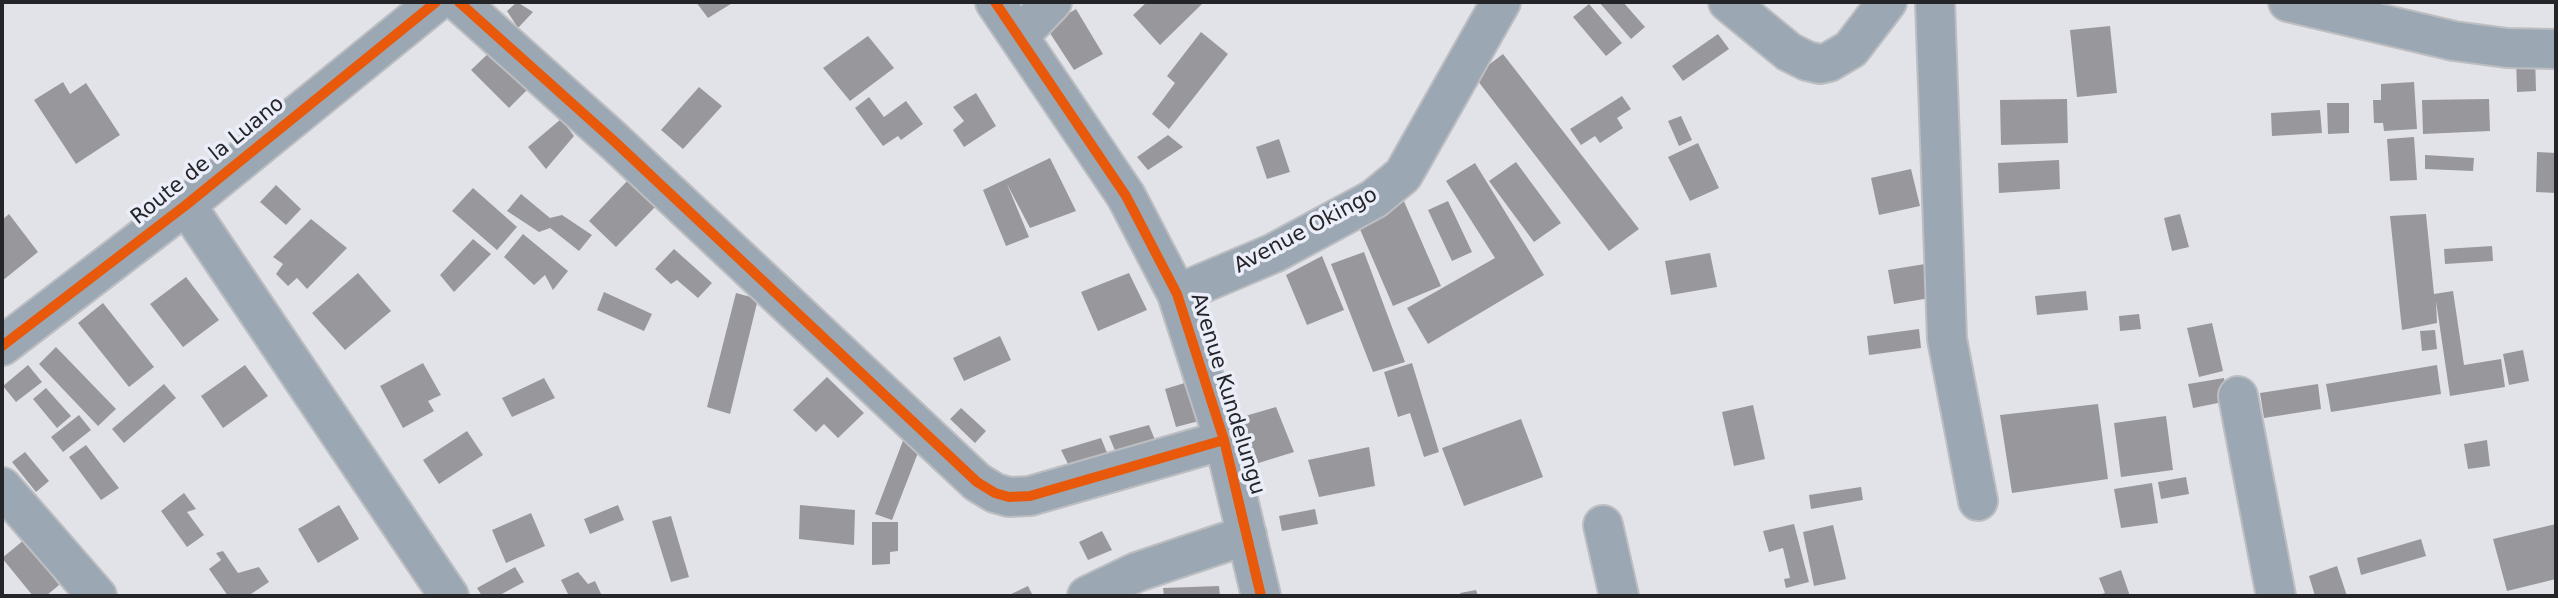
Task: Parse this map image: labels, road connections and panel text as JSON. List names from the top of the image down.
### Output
{
  "streets": {
    "street": ["Route de la Luano", "Avenue Okingo", "Avenue Kundelungu"]
  },
  "crossings": [
    ["Avenue Okingo", "Avenue Kundelungu"]
  ]
}
